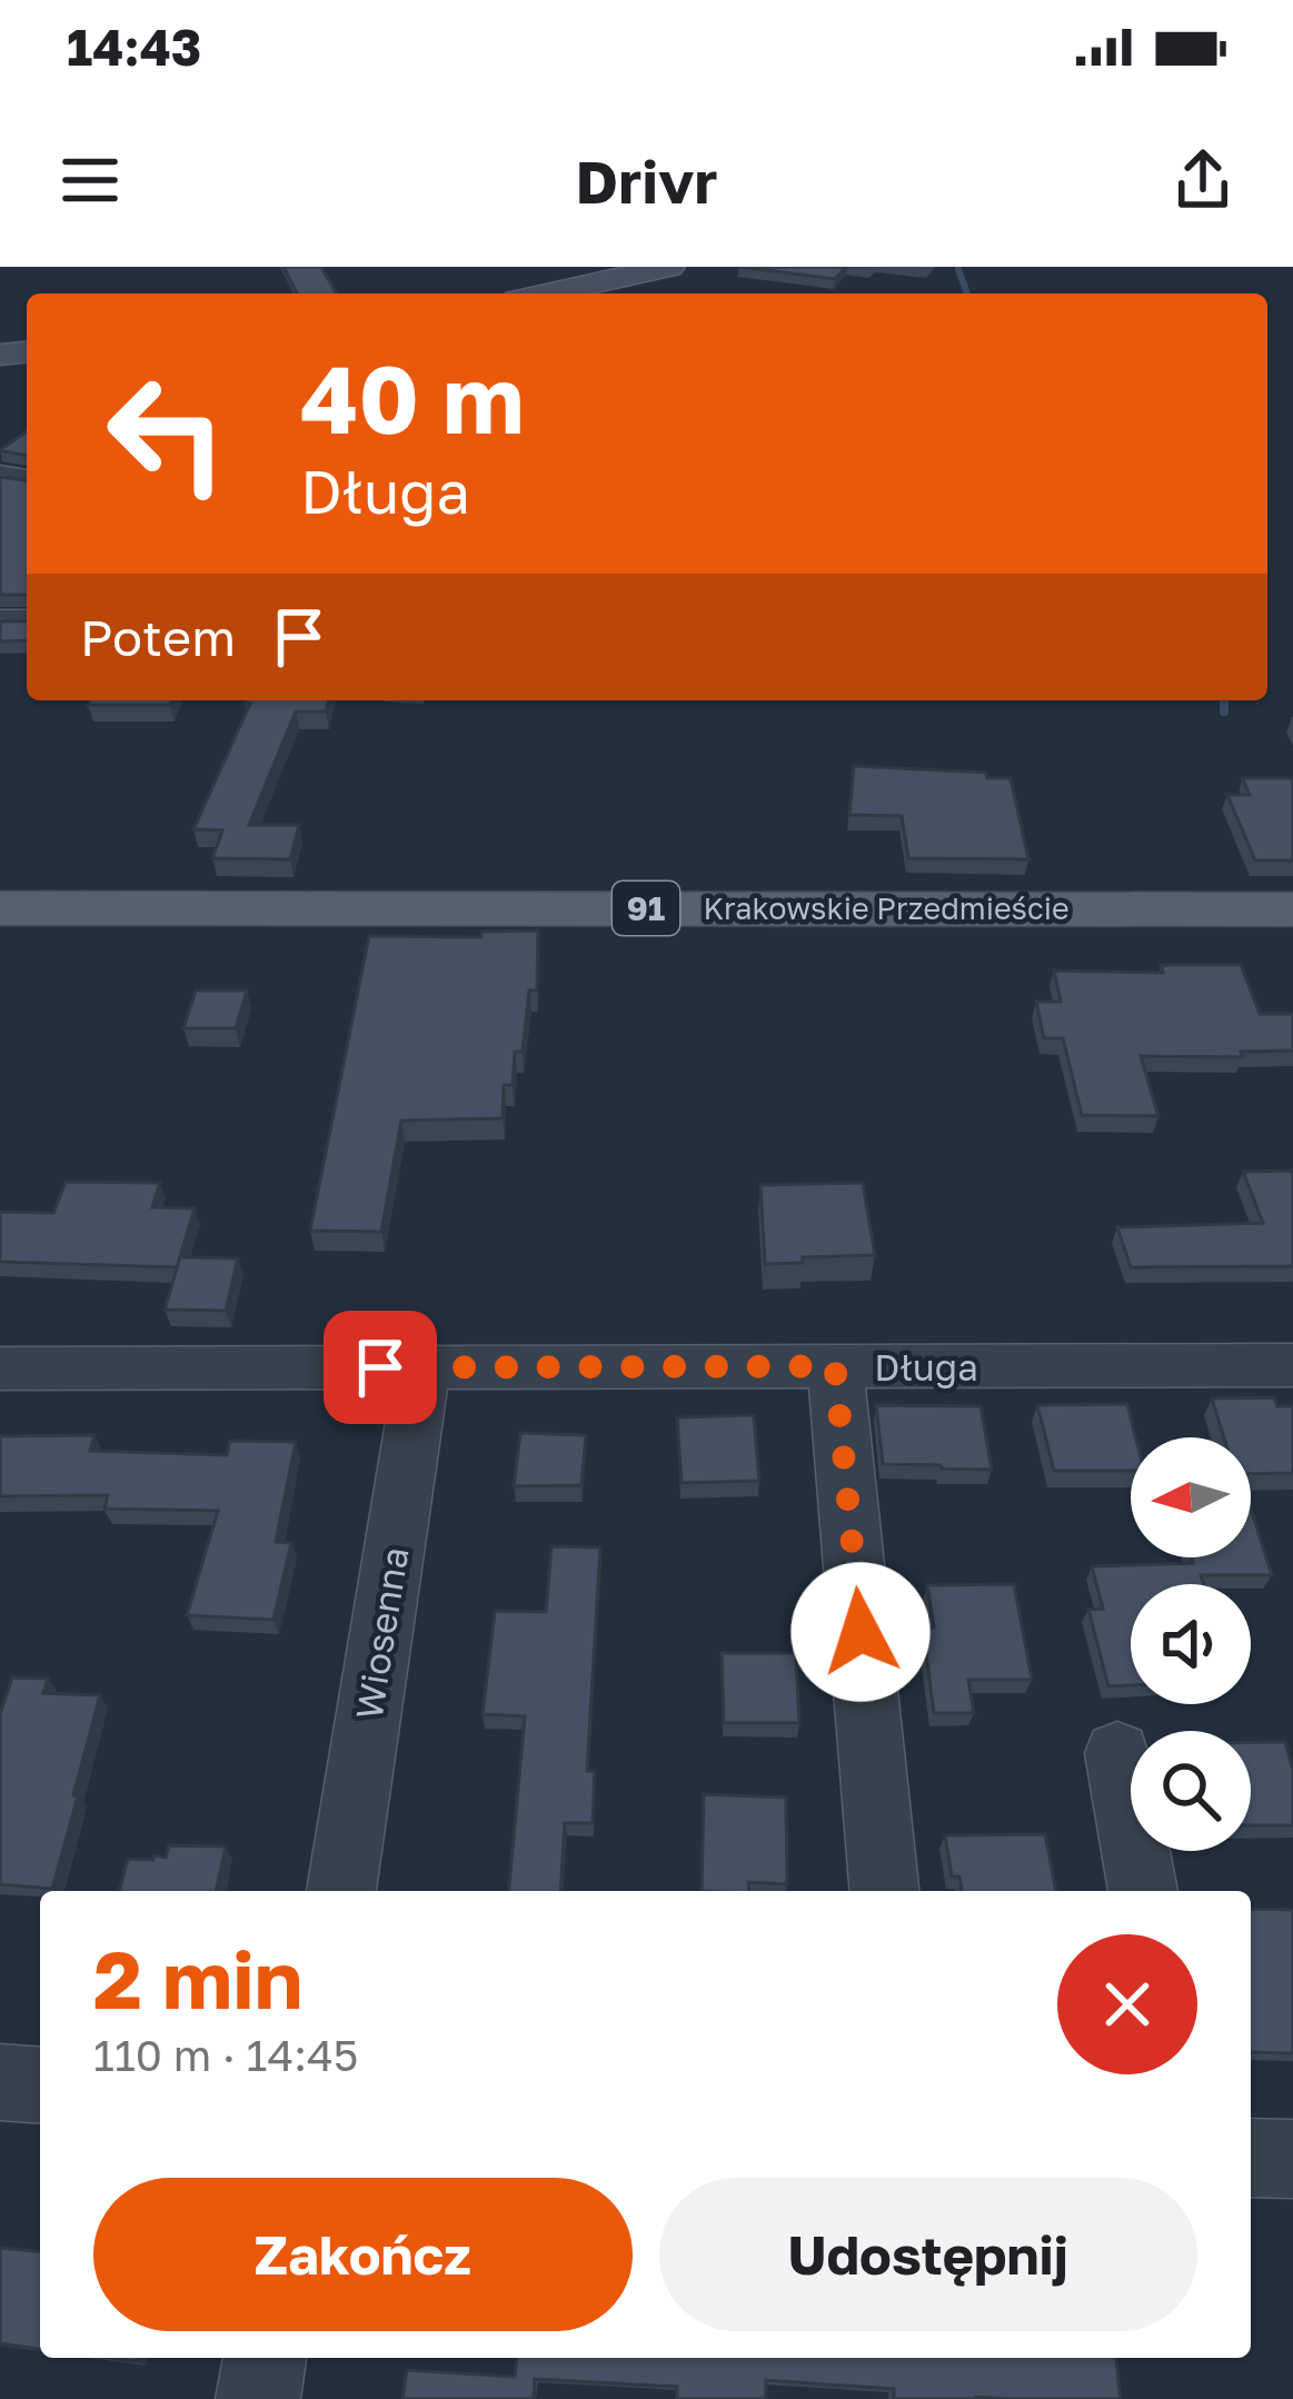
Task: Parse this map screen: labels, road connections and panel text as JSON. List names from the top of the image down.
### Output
{
  "streets": {
    "main road": ["91", "Krakowskie Przedmieście"],
    "street": ["Długa", "Wiosenna"]
  },
  "crossings": [
    ["Długa", "Wiosenna"]
  ],
  "north": "left",
  "page": {
    "status": "14:43",
    "header": "Drivr",
    "turn": ["40 m", "Długa"],
    "then": "Potem",
    "heading": ["2 min", "110 m · 14:45"],
    "buttons": ["Zakończ", "Udostępnij"]
  }
}
